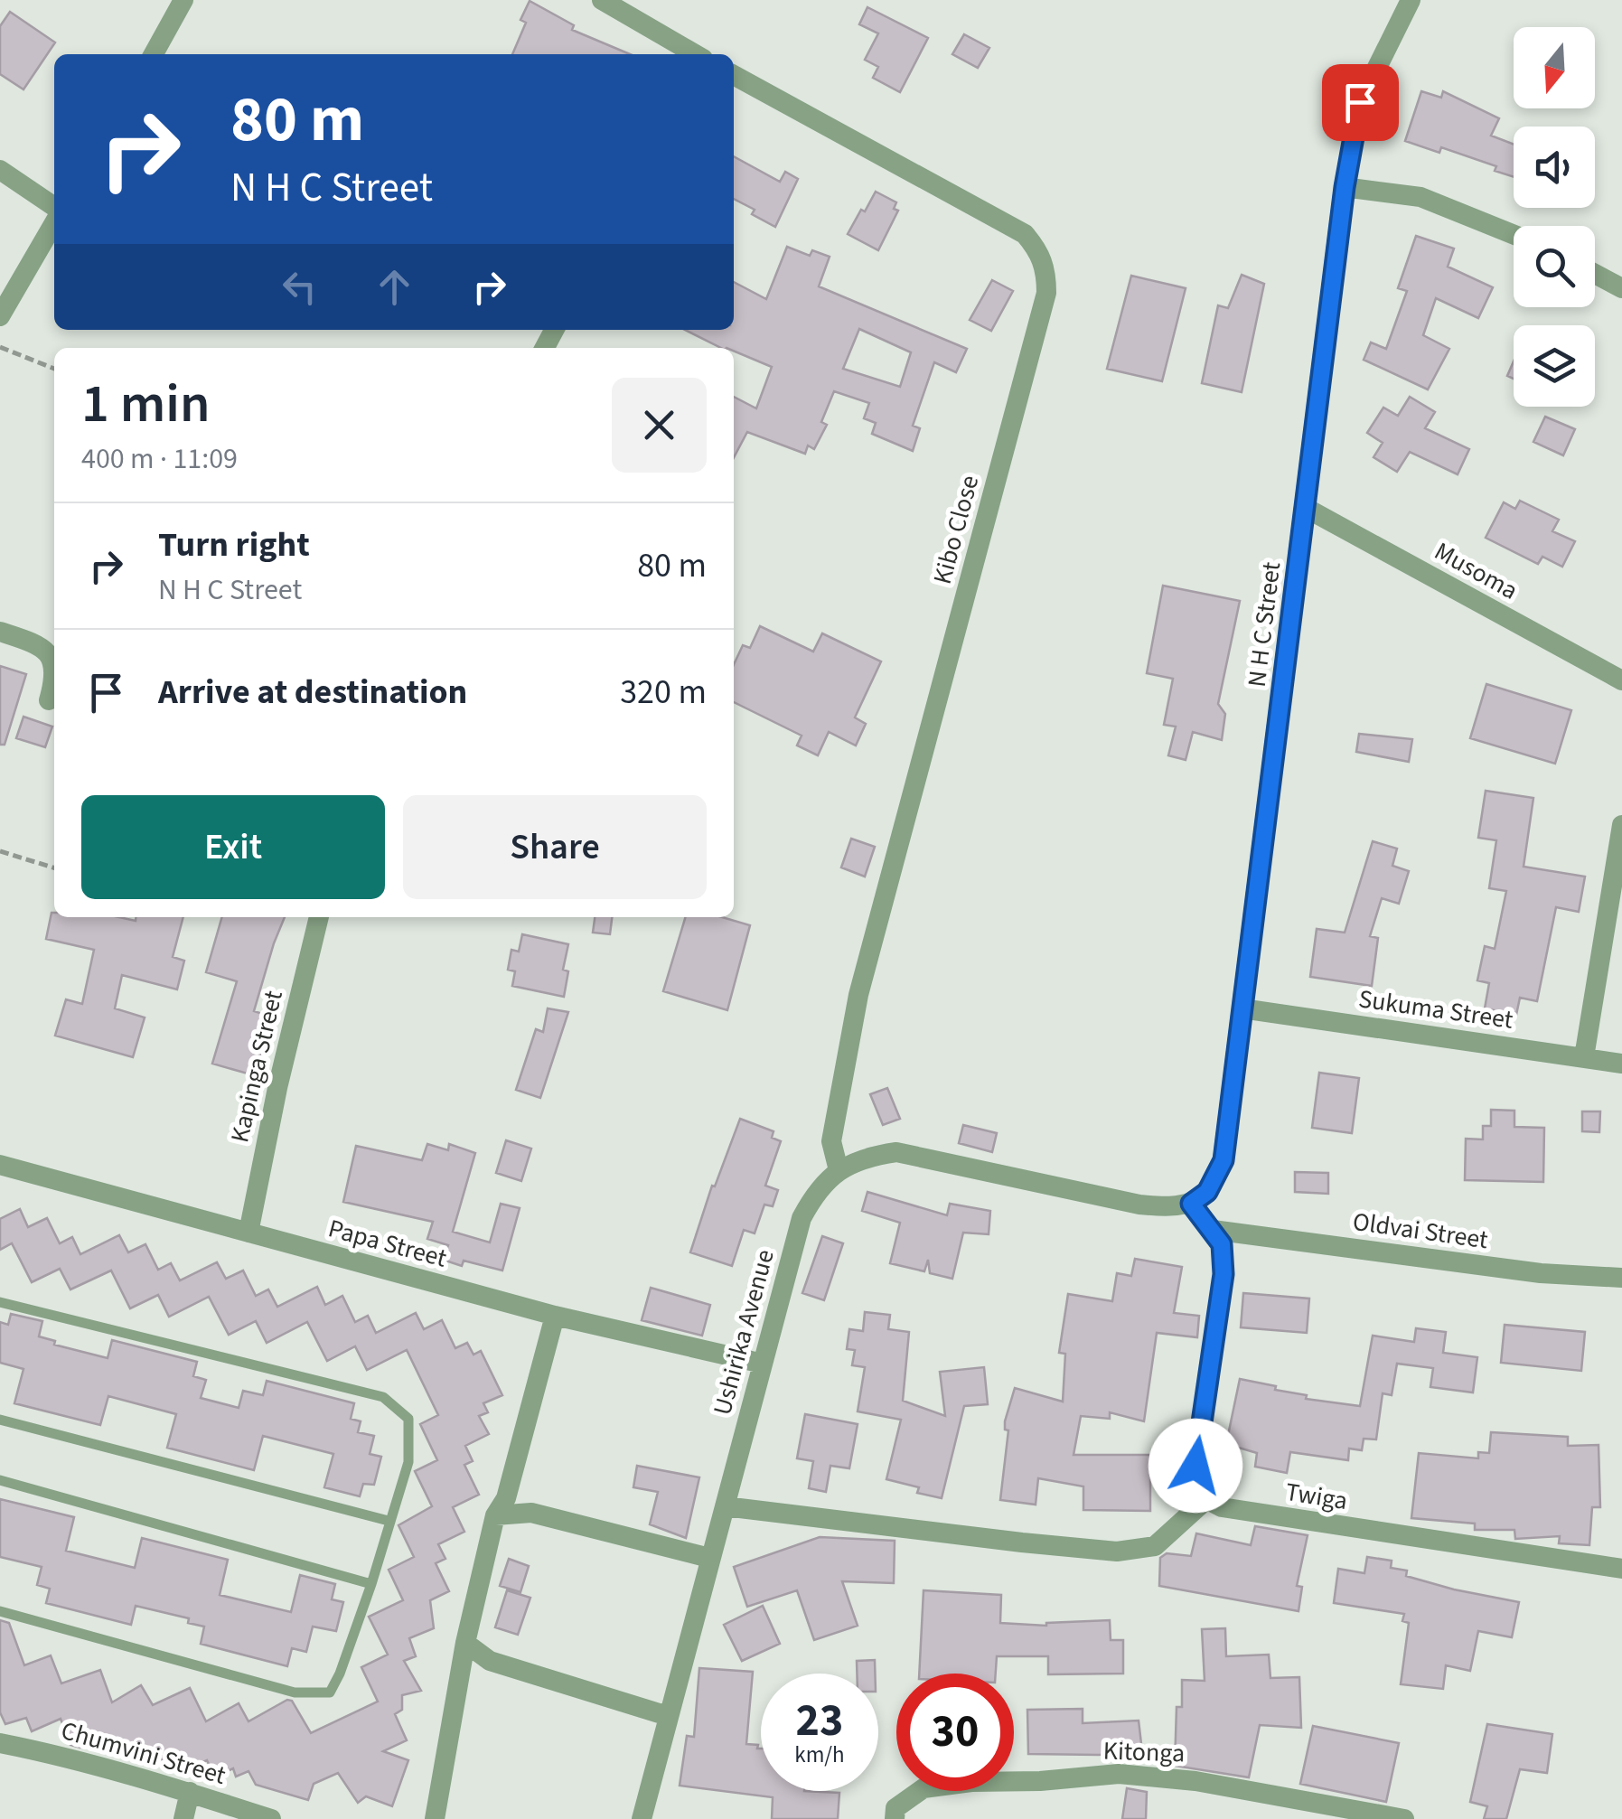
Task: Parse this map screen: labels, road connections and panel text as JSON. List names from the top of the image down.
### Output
{
  "streets": {
    "street": [
      "Kibo Close",
      "Musoma",
      "N H C Street",
      "Sukuma Street",
      "Kapinga Street",
      "Oldvai Street",
      "Papa Street",
      "Ushirika Avenue",
      "Twiga",
      "Kitonga",
      "Chumvini Street"
    ]
  },
  "crossings": [
    ["Kibo Close", "Ushirika Avenue"],
    ["Musoma", "N H C Street"],
    ["N H C Street", "Sukuma Street"],
    ["N H C Street", "Ushirika Avenue"],
    ["Kapinga Street", "Papa Street"],
    ["Papa Street", "Ushirika Avenue"]
  ],
  "north": "bottom",
  "page": {
    "turn": ["80 m", "N H C Street"],
    "heading": ["1 min", "400 m · 11:09"],
    "list": [
      {
        "name": "Turn right",
        "note": "N H C Street",
        "value": "80 m"
      },
      {
        "name": "Arrive at destination",
        "value": "320 m"
      }
    ],
    "buttons": ["Exit", "Share"],
    "speed": "23 km/h",
    "limit": "30"
  }
}
